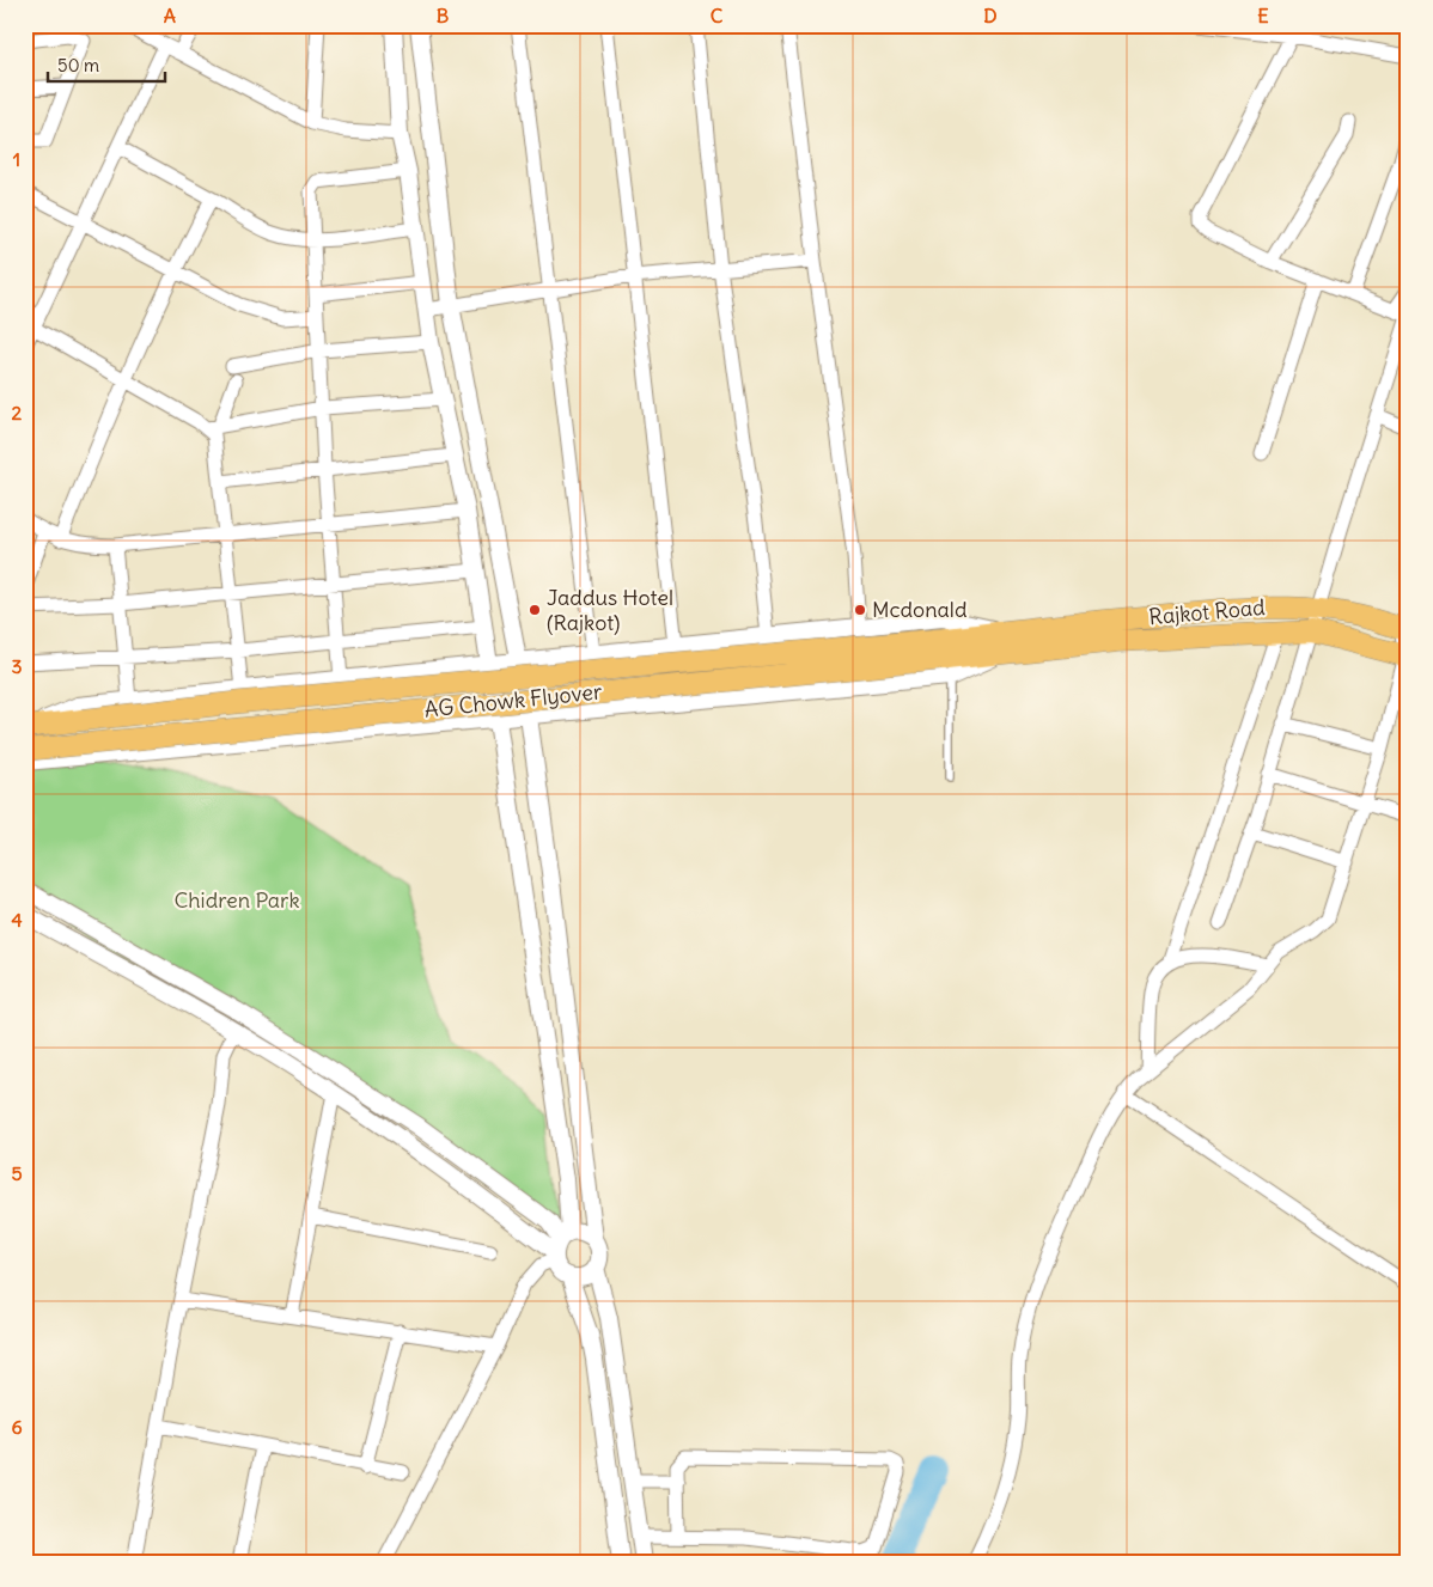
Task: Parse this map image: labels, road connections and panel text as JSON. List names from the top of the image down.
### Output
{
  "streets": {
    "main road": ["Rajkot Road", "AG Chowk Flyover"]
  },
  "crossings": [
    ["Rajkot Road", "AG Chowk Flyover"]
  ],
  "parks": ["Chidren Park"],
  "places": ["Jaddus Hotel (Rajkot)", "Mcdonald"],
  "scale_bar": "50 m",
  "grid": {
    "columns": [
      "A",
      "B",
      "C",
      "D",
      "E"
    ],
    "rows": [
      "1",
      "2",
      "3",
      "4",
      "5",
      "6"
    ]
  }
}
